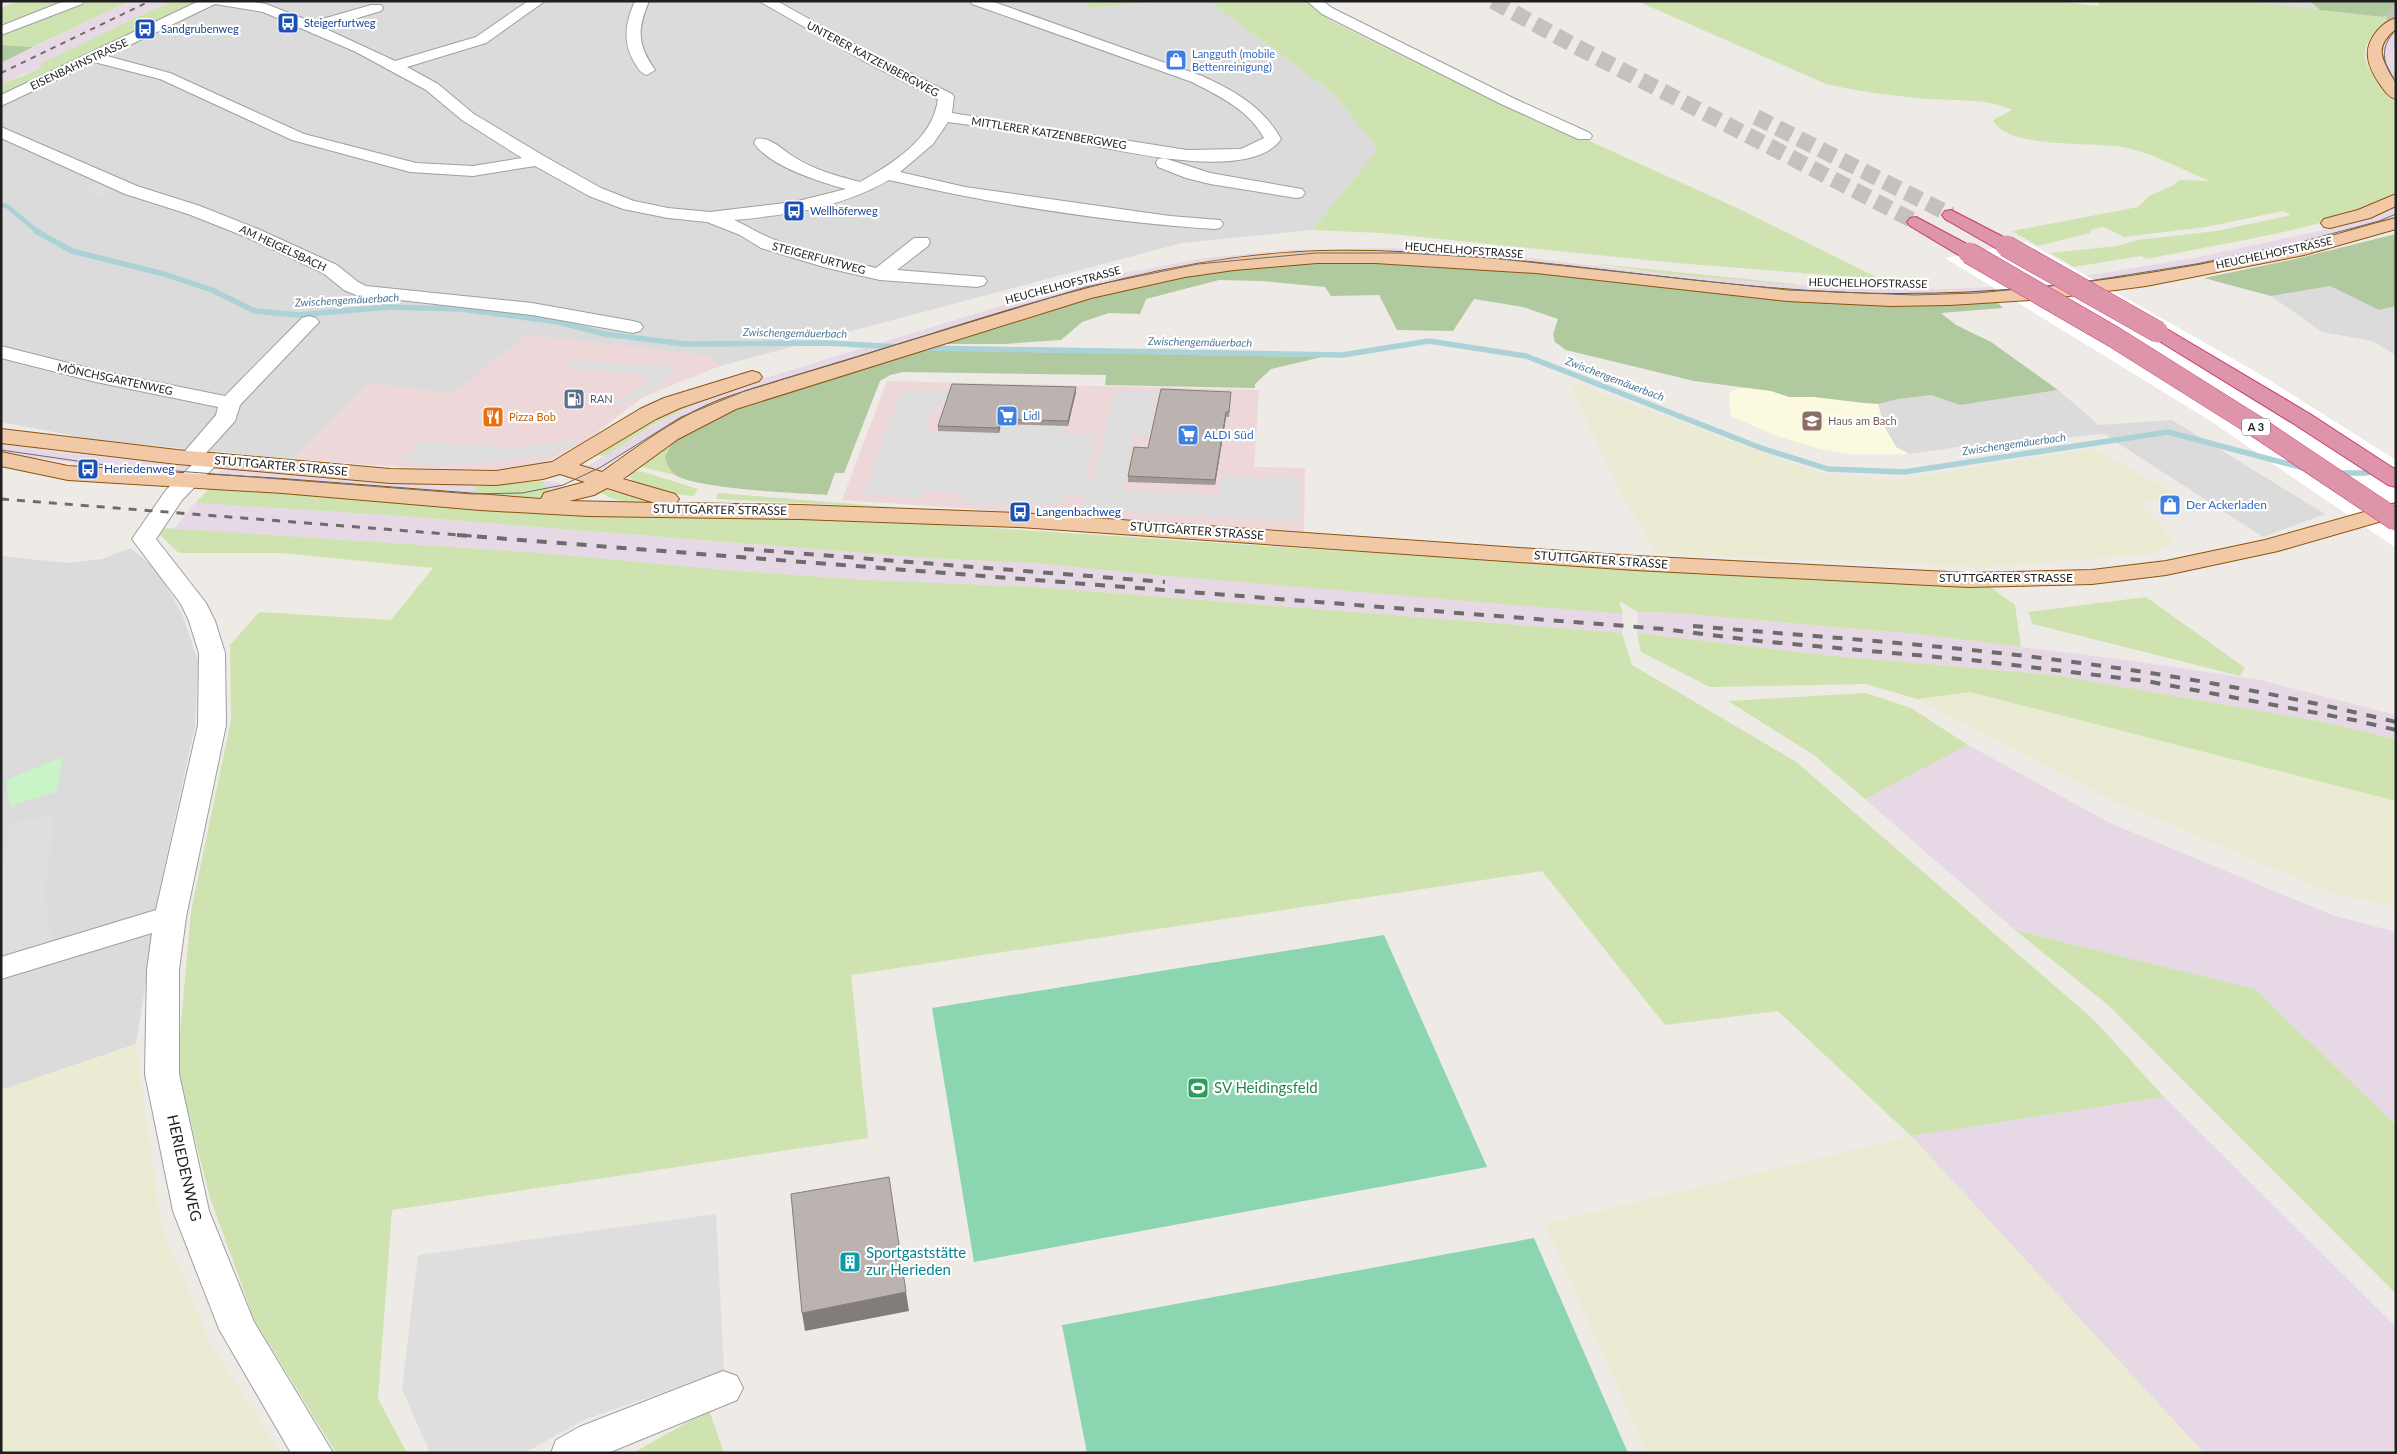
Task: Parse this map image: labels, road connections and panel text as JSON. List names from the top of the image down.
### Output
{
  "streets": {
    "highway": ["A 3"],
    "main road": ["HEUCHELHOFSTRASSE", "STUTTGARTER STRASSE"],
    "street": [
      "UNTERER KATZENBERGWEG",
      "EISENBAHNSTRASSE",
      "MITTLERER KATZENBERGWEG",
      "AM HEIGELSBACH",
      "STEIGERFURTWEG",
      "MÖNCHSGARTENWEG",
      "HERIEDENWEG"
    ]
  },
  "crossings": [
    ["UNTERER KATZENBERGWEG", "MITTLERER KATZENBERGWEG"],
    ["HEUCHELHOFSTRASSE", "STUTTGARTER STRASSE"],
    ["STUTTGARTER STRASSE", "HERIEDENWEG"]
  ],
  "water": ["Zwischengemäuerbach"],
  "places": {
    "bus stop": [
      "Steigerfurtweg",
      "Sandgrubenweg",
      "Wellhöferweg",
      "Heriedenweg",
      "Langenbachweg"
    ],
    "shop": ["Langguth (mobile Bettenreinigung)", "Der Ackerladen"],
    "fuel station": ["RAN"],
    "supermarket": ["Lidl", "ALDI Süd"],
    "restaurant": ["Pizza Bob"],
    "school or university": ["Haus am Bach"],
    "sports": ["SV Heidingsfeld"],
    "building": ["Sportgaststätte zur Herieden"]
  }
}
